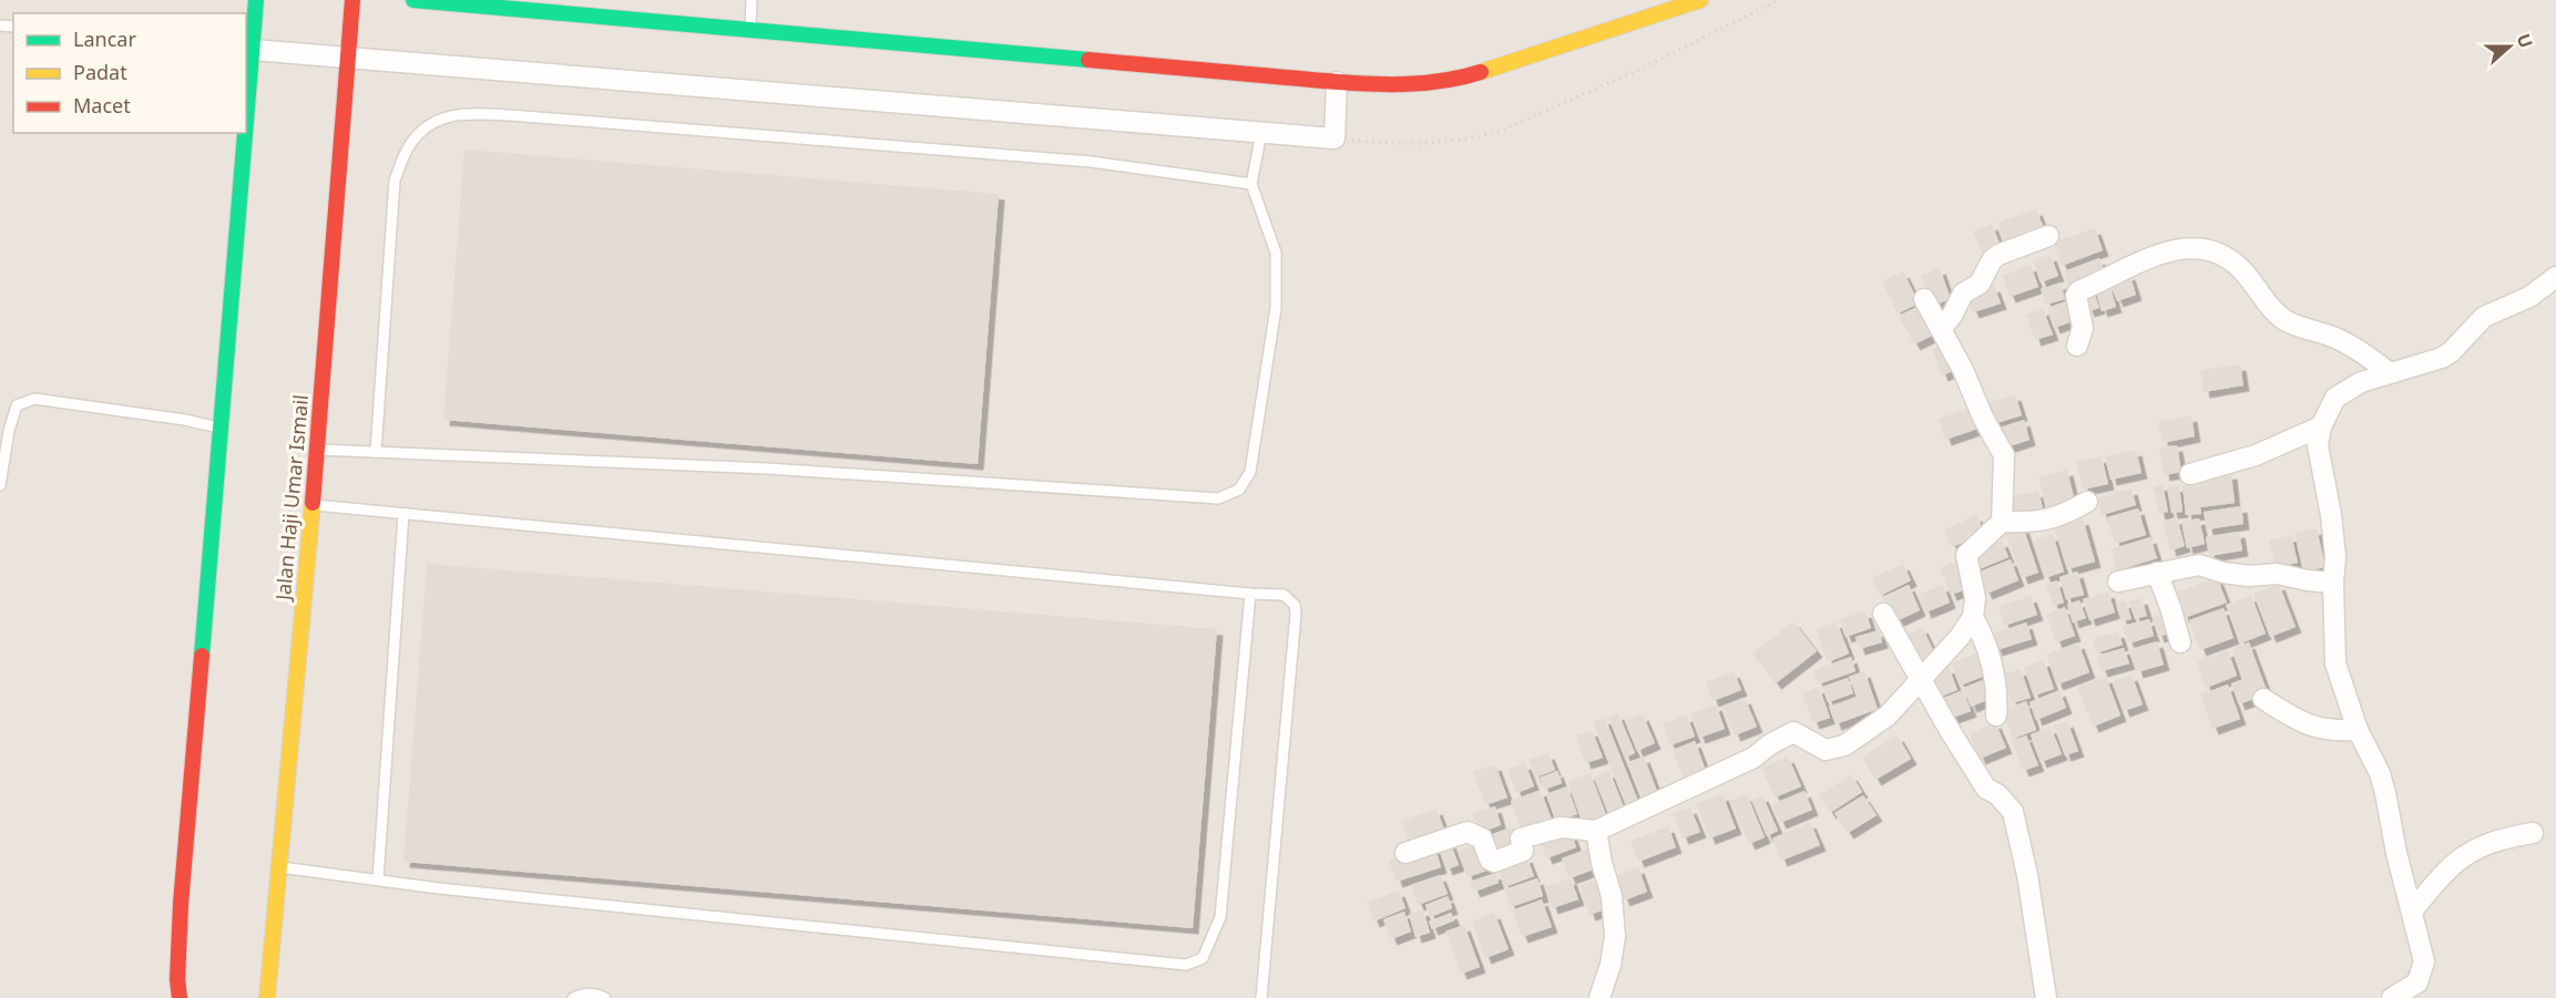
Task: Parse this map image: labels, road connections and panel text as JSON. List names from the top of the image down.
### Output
{
  "streets": {
    "main road": ["Jalan Haji Umar Ismail"]
  },
  "legend": ["Lancar", "Padat", "Macet"],
  "north": "right"
}
